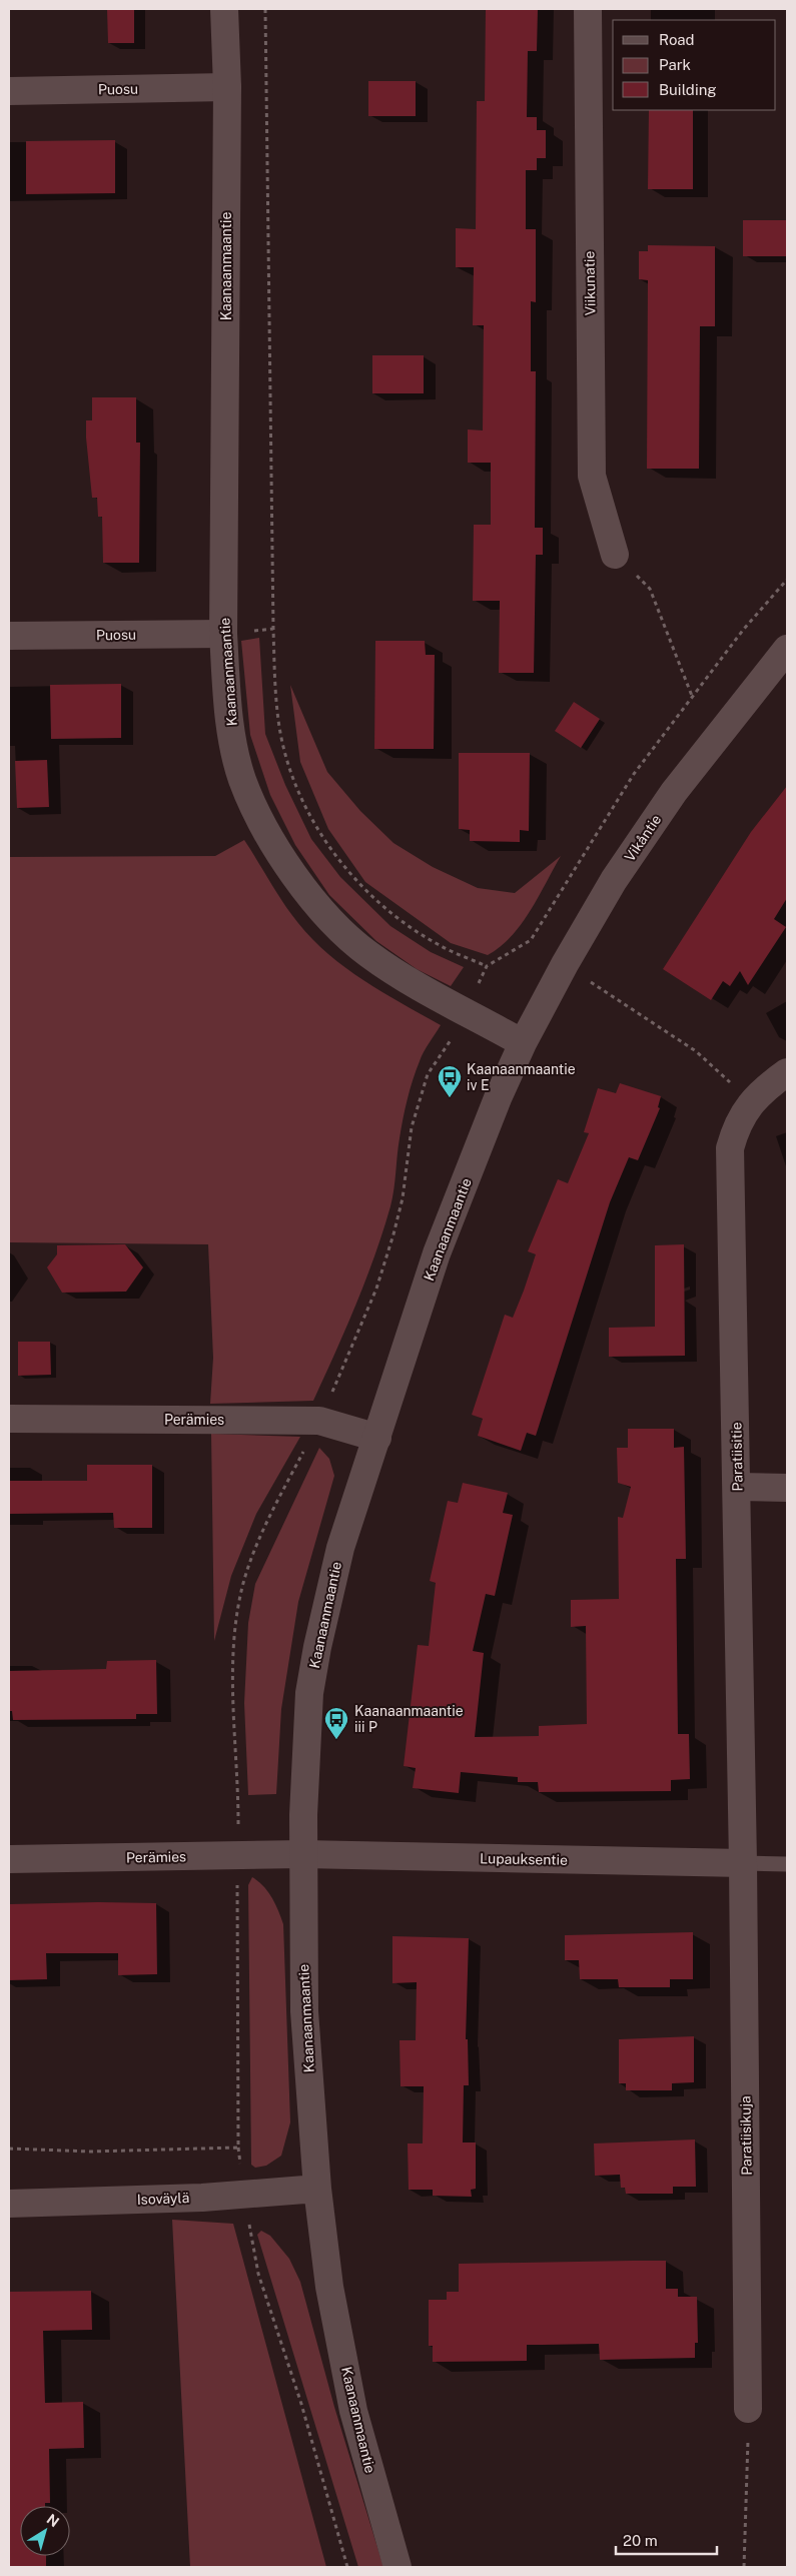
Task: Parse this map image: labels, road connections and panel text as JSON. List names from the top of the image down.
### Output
{
  "streets": {
    "street": [
      "Puosu",
      "Kaanaanmaantie",
      "Viikunatie",
      "Vikåntie",
      "Perämies",
      "Paratiisitie",
      "Lupauksentie",
      "Paratiisikuja",
      "Isoväylä"
    ]
  },
  "crossings": [
    ["Puosu", "Kaanaanmaantie"],
    ["Kaanaanmaantie", "Vikåntie"],
    ["Kaanaanmaantie", "Perämies"],
    ["Kaanaanmaantie", "Lupauksentie"],
    ["Kaanaanmaantie", "Isoväylä"],
    ["Perämies", "Lupauksentie"],
    ["Paratiisitie", "Lupauksentie"],
    ["Paratiisitie", "Paratiisikuja"],
    ["Lupauksentie", "Paratiisikuja"]
  ],
  "places": {
    "bus stop": ["Kaanaanmaantie iv E", "Kaanaanmaantie iii P"]
  },
  "legend": ["Road", "Park", "Building"],
  "scale_bar": "20 m",
  "north": "top right"
}
